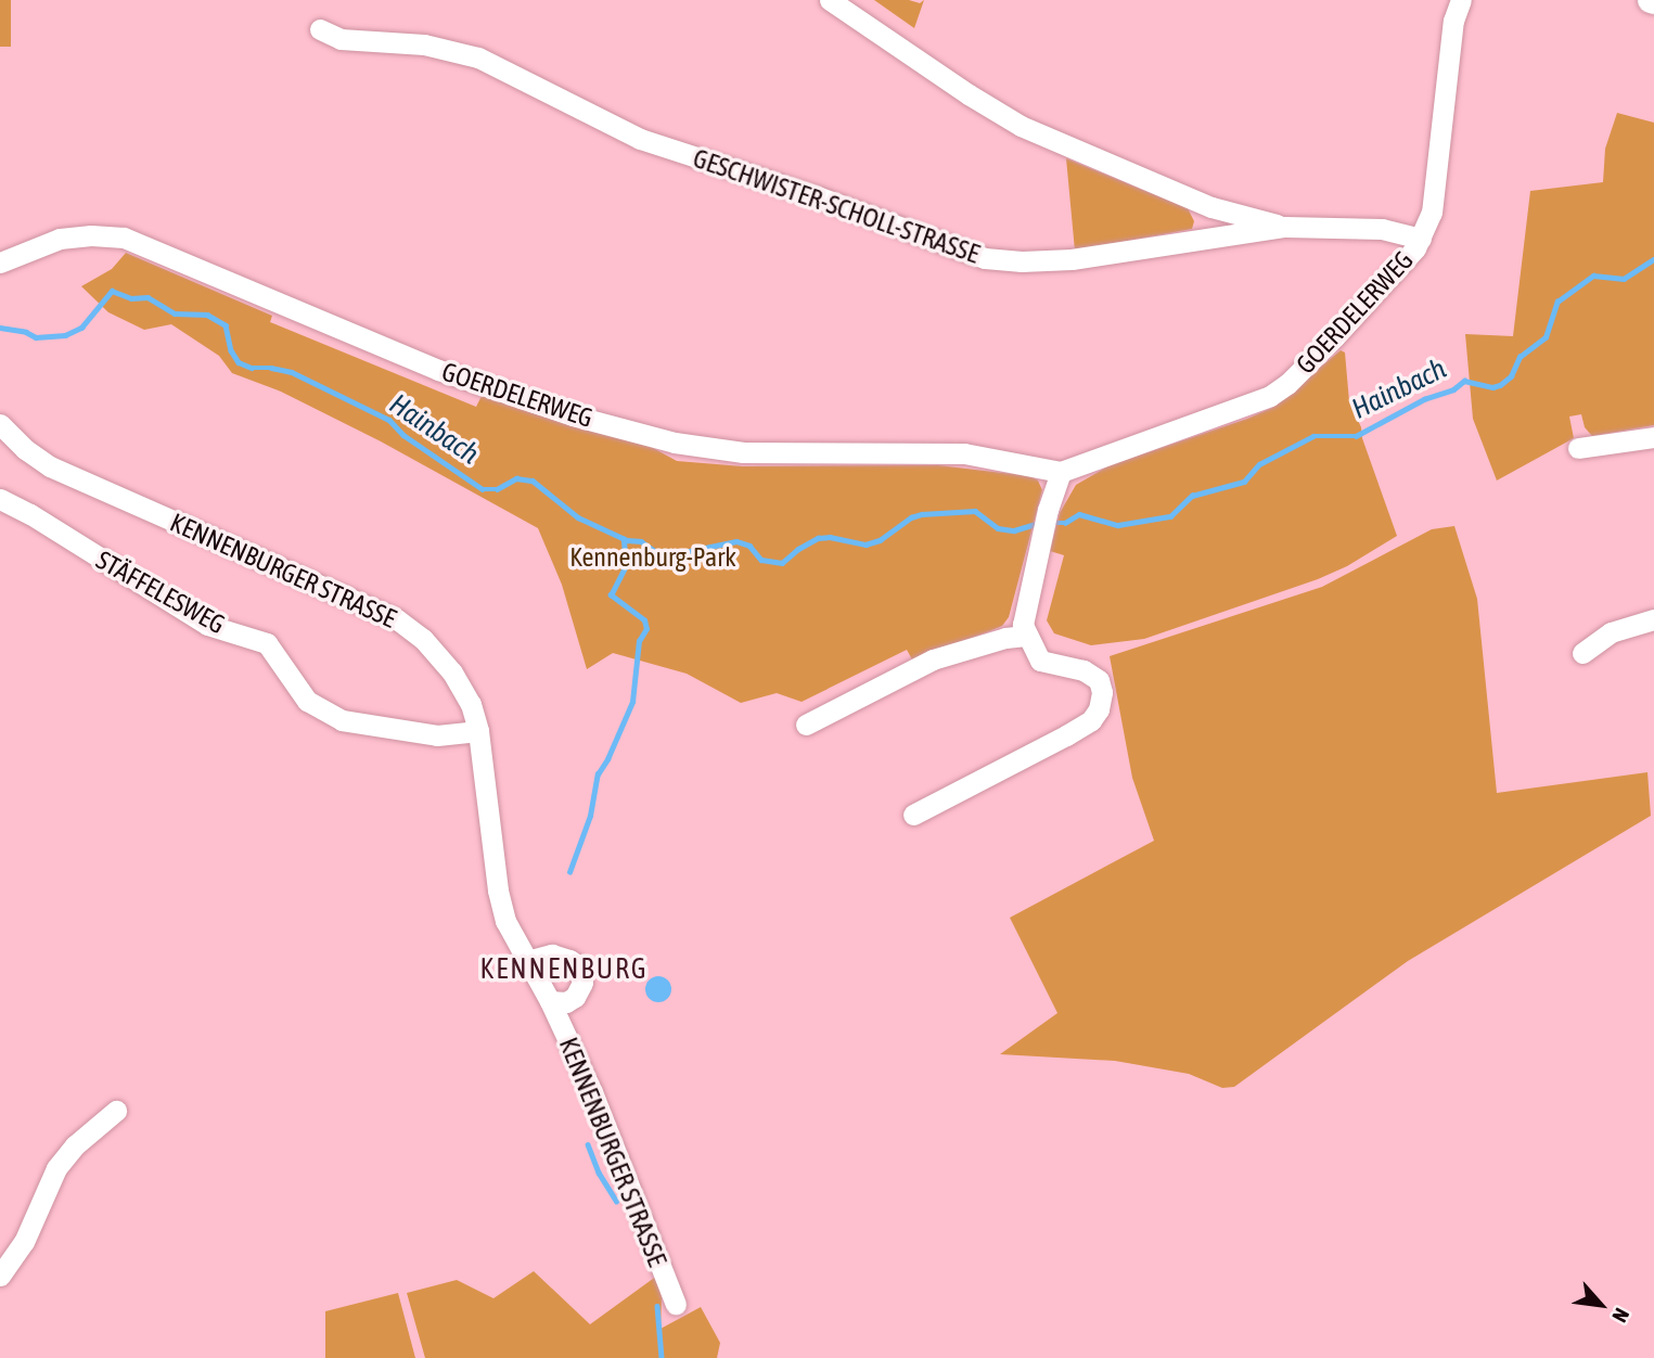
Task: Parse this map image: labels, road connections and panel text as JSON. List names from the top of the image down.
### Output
{
  "streets": {
    "street": [
      "GESCHWISTER-SCHOLL-STRASSE",
      "GOERDELERWEG",
      "KENNENBURGER STRASSE",
      "STÄFFELESWEG"
    ]
  },
  "crossings": [
    ["GESCHWISTER-SCHOLL-STRASSE", "GOERDELERWEG"],
    ["KENNENBURGER STRASSE", "STÄFFELESWEG"]
  ],
  "districts": ["KENNENBURG"],
  "water": ["Hainbach"],
  "parks": ["Kennenburg-Park"],
  "north": "bottom right"
}
